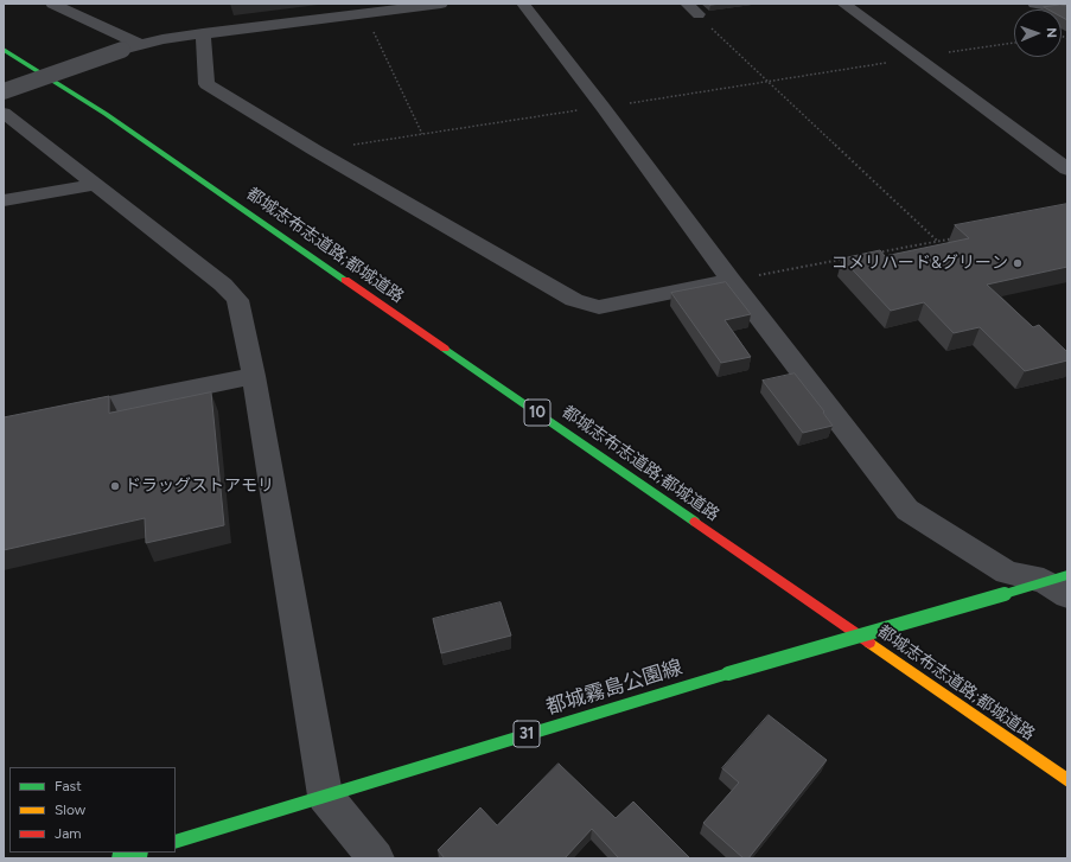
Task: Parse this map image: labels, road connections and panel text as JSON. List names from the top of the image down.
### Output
{
  "streets": {
    "main road": [
      "都城志布志道路;都城道路",
      "10",
      "都城霧島公園線",
      "31"
    ]
  },
  "places": ["コメリハード&グリーン", "ドラッグストアモリ"],
  "legend": ["Fast", "Slow", "Jam"],
  "north": "right"
}
